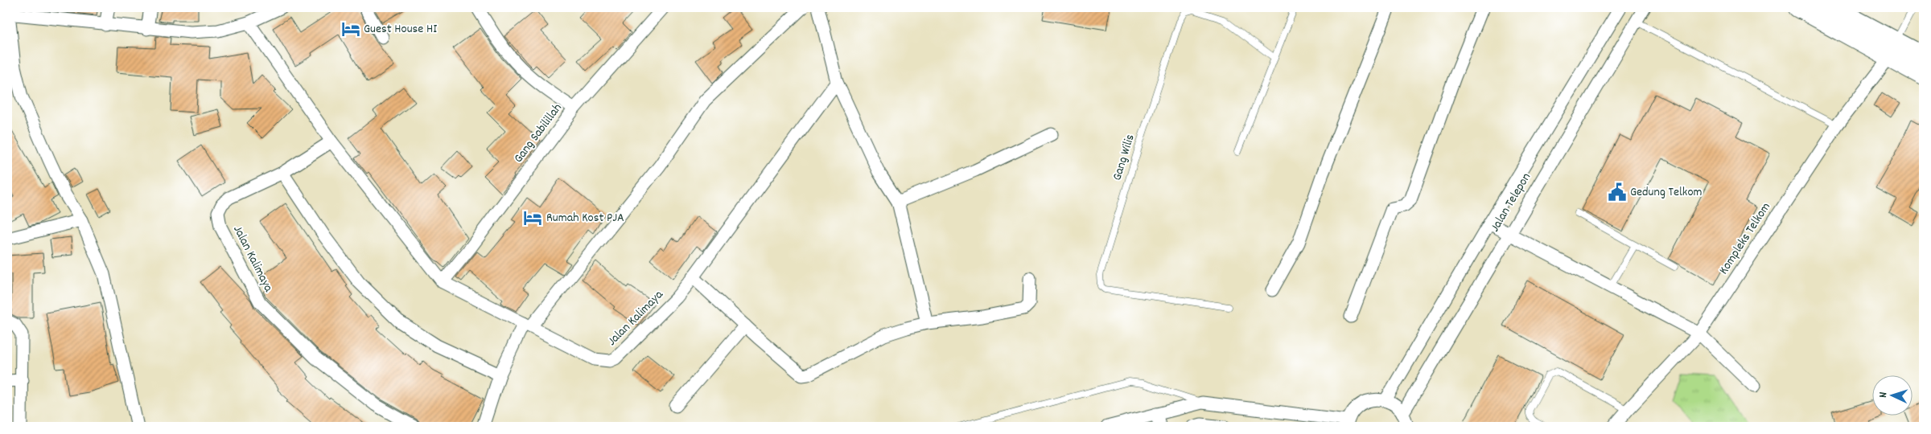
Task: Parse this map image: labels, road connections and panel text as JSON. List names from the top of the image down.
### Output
{
  "streets": {
    "street": [
      "Gang Sabilillah",
      "Jalan Telepon",
      "Kompleks Telkom",
      "Jalan Kalimaya"
    ],
    "lane": ["Gang Wilis"]
  },
  "crossings": [
    ["Gang Sabilillah", "Jalan Kalimaya"]
  ],
  "places": {
    "hotel": ["Guest House HI", "Rumah Kost PJA"],
    "public building": ["Gedung Telkom"]
  },
  "north": "left"
}
